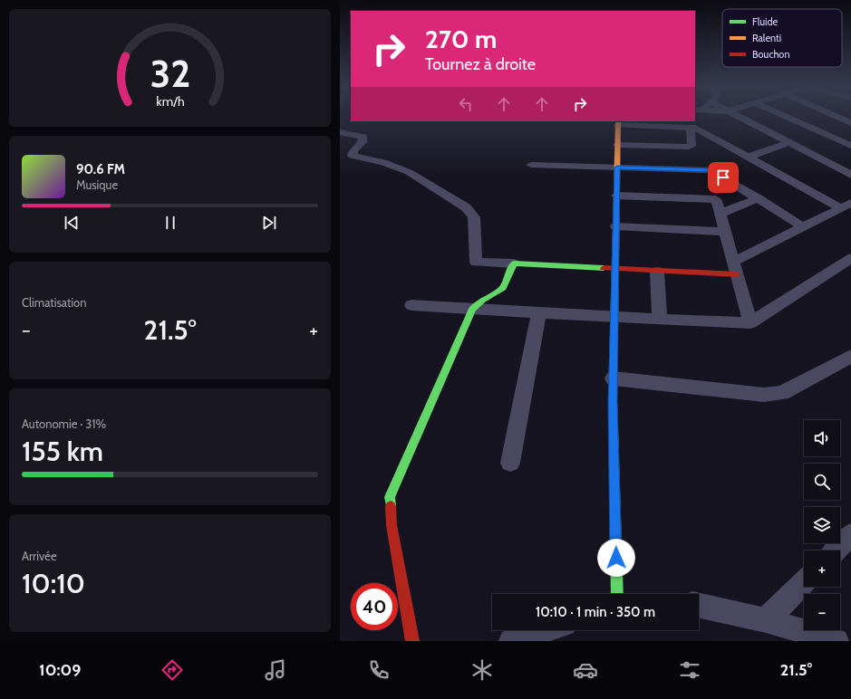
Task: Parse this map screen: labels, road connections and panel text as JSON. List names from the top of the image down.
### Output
{
  "legend": ["Fluide", "Ralenti", "Bouchon"],
  "page": {
    "turn": ["270 m", "Tournez à droite"],
    "song": ["90.6 FM", "Musique"],
    "tile": [
      "Climatisation",
      ["Autonomie · 31%", "155 km"],
      ["Arrivée", "10:10"]
    ],
    "heat": ["−", "21.5°", "+"],
    "map_buttons": ["+", "−"],
    "limit": "40",
    "trip": "10:10 · 1 min · 350 m",
    "tabs": ["10:09", "21.5°"],
    "gauge": ["32", "km/h"]
  }
}
